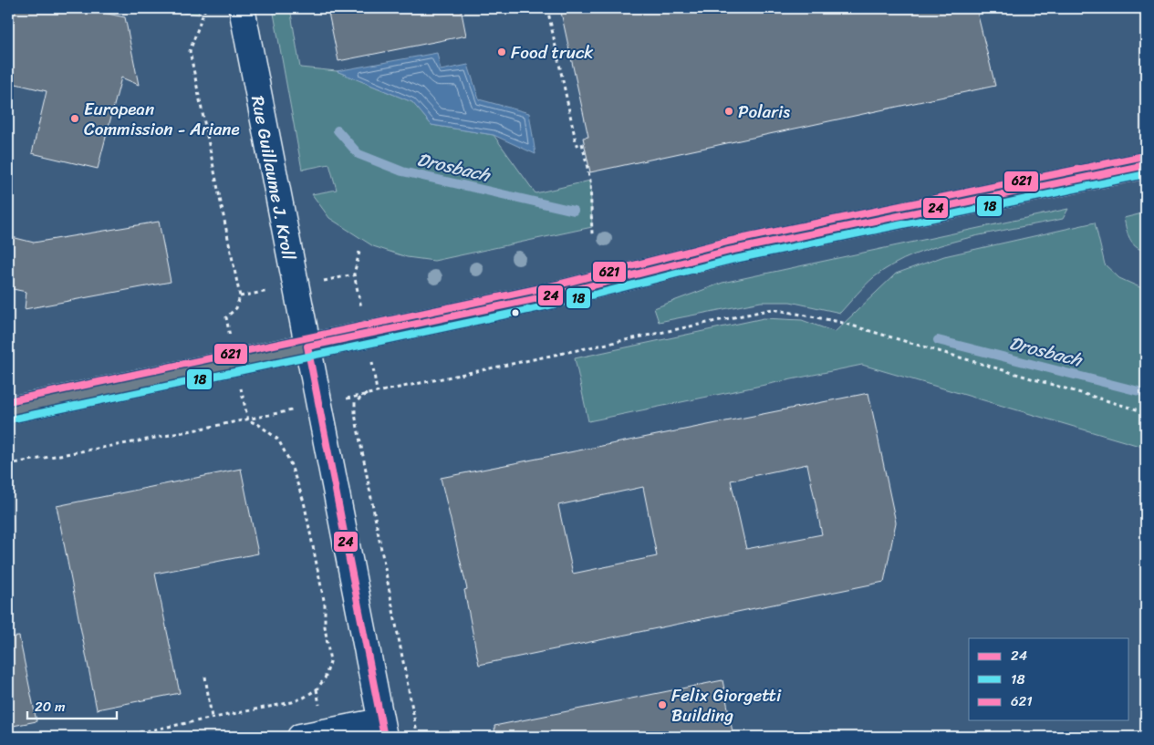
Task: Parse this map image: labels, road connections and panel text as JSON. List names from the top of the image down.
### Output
{
  "streets": {
    "street": ["Rue Guillaume J. Kroll"]
  },
  "water": ["Drosbach"],
  "places": [
    "Food truck",
    "Polaris",
    "European Commission - Ariane",
    "Felix Giorgetti Building"
  ],
  "lines": ["transit line 621", "transit line 24", "transit line 18"],
  "legend": ["24", "18", "621"],
  "scale_bar": "20 m"
}
